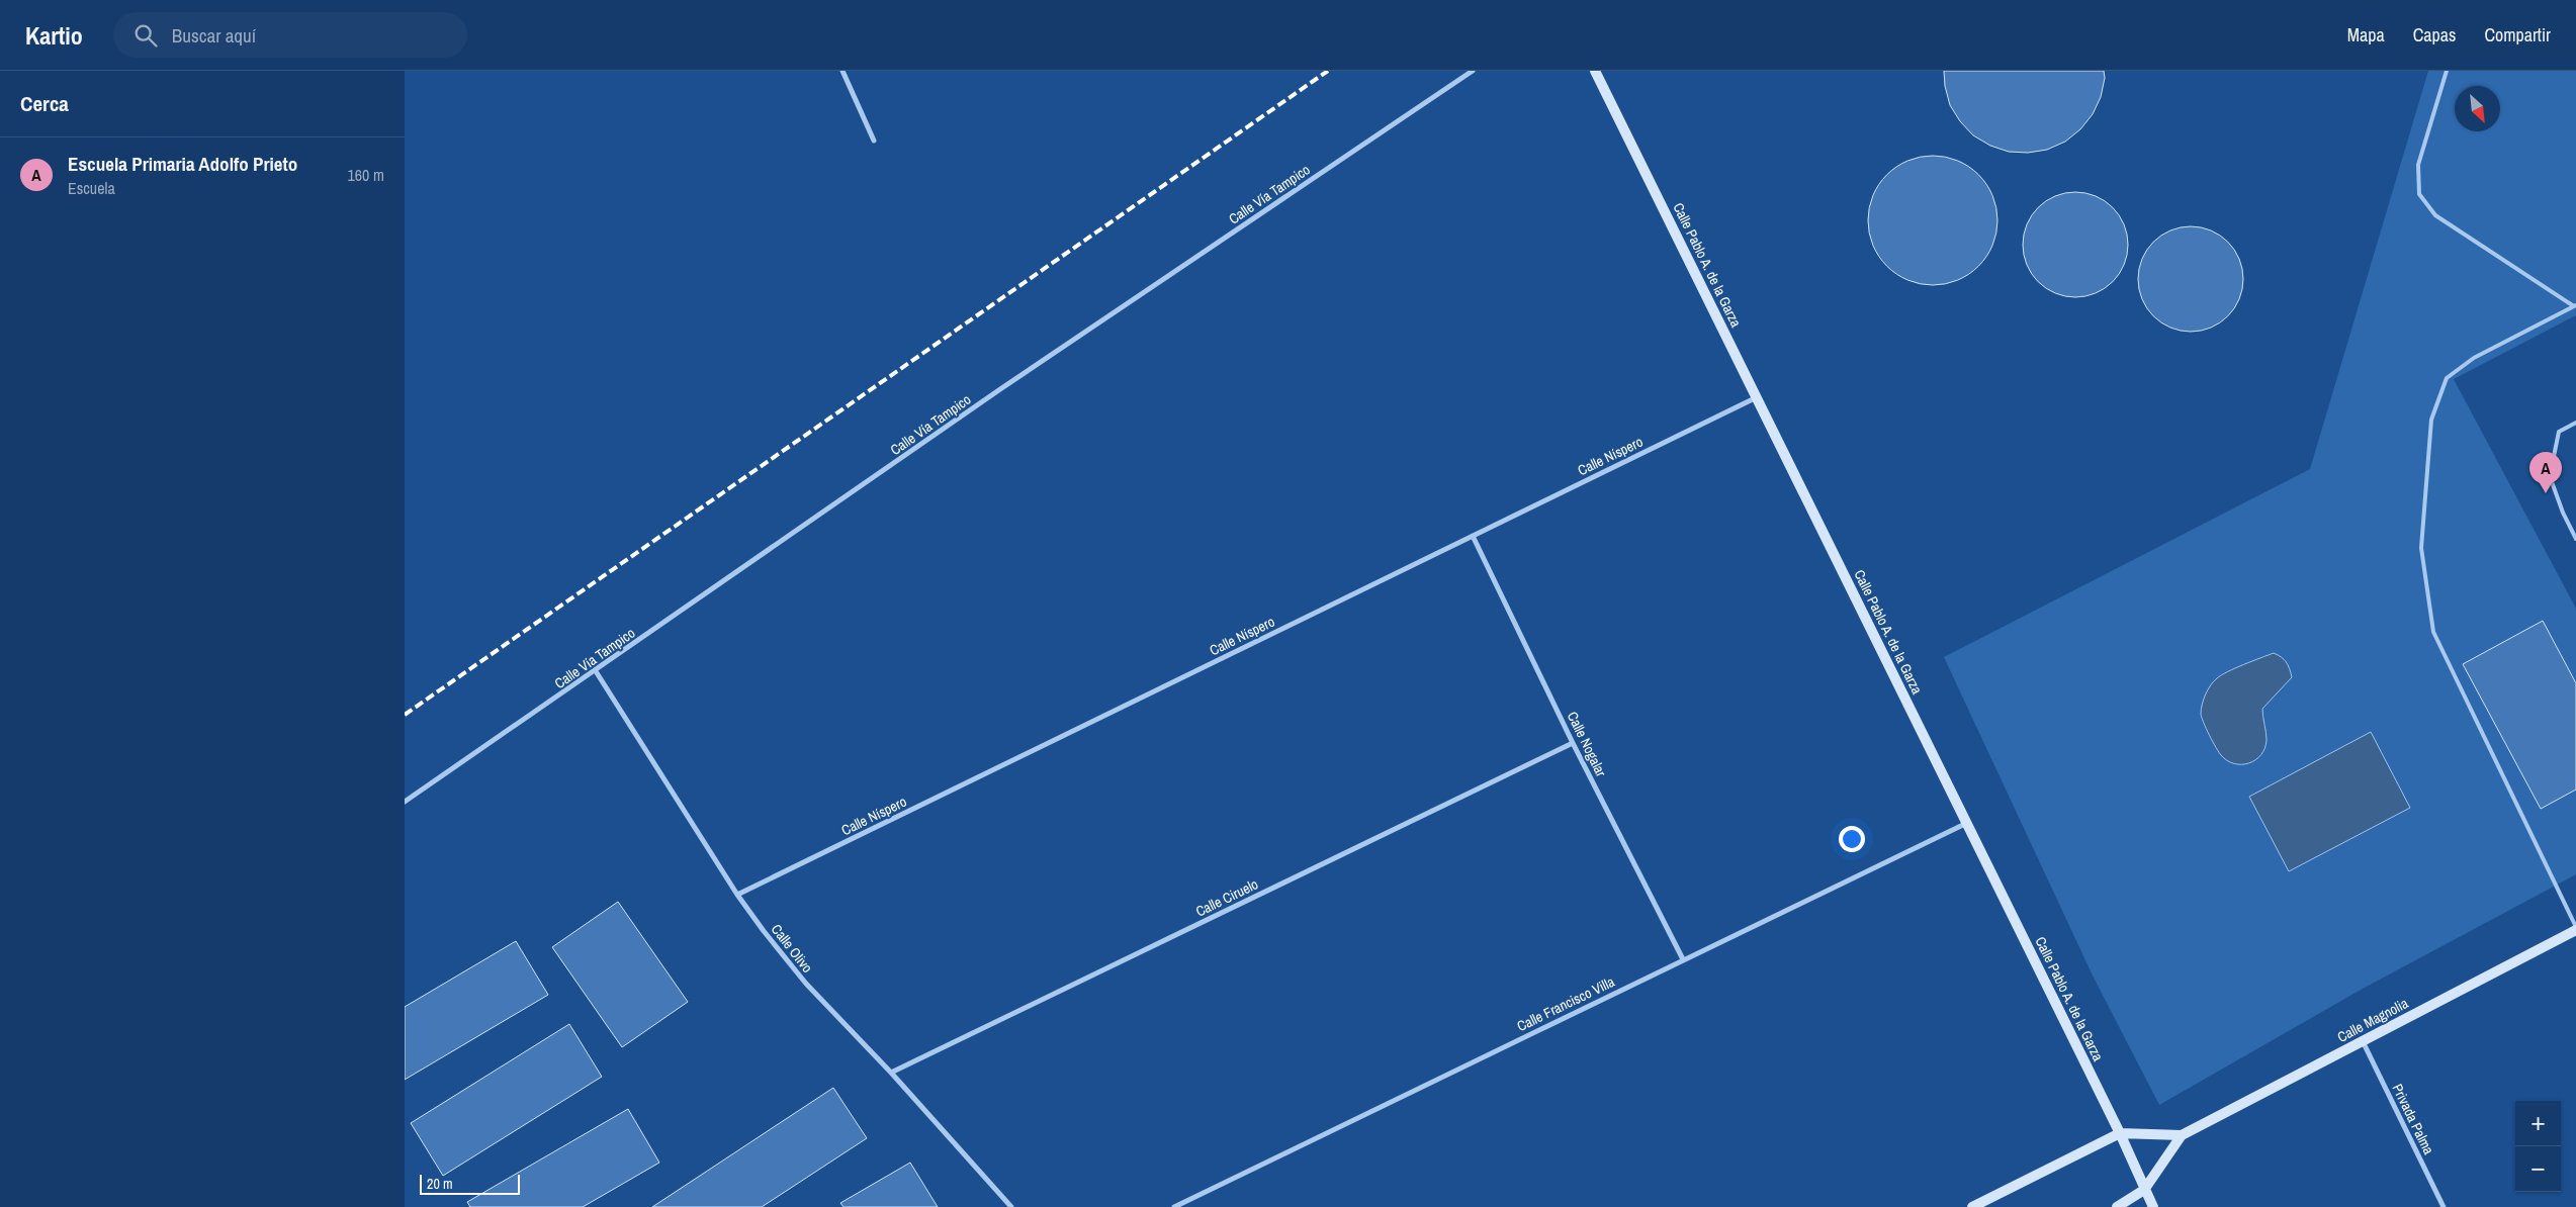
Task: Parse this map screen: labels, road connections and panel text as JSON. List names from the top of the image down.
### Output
{
  "streets": {
    "street": [
      "Calle Vía Tampico",
      "Calle Pablo A. de la Garza",
      "Calle Níspero",
      "Calle Nogalar",
      "Calle Ciruelo",
      "Calle Olivo",
      "Calle Francisco Villa",
      "Calle Magnolia",
      "Privada Palma"
    ]
  },
  "crossings": [
    ["Calle Vía Tampico", "Calle Olivo"],
    ["Calle Pablo A. de la Garza", "Calle Níspero"],
    ["Calle Pablo A. de la Garza", "Calle Francisco Villa"],
    ["Calle Pablo A. de la Garza", "Calle Magnolia"],
    ["Calle Níspero", "Calle Nogalar"],
    ["Calle Níspero", "Calle Olivo"],
    ["Calle Nogalar", "Calle Ciruelo"],
    ["Calle Nogalar", "Calle Francisco Villa"],
    ["Calle Ciruelo", "Calle Olivo"],
    ["Calle Magnolia", "Privada Palma"]
  ],
  "scale_bar": "20 m",
  "north": "bottom right",
  "page": {
    "header": "Kartio",
    "search": "Buscar aquí",
    "nav": ["Mapa", "Capas", "Compartir"],
    "heading": "Cerca",
    "list": [
      {
        "mark": "A",
        "name": "Escuela Primaria Adolfo Prieto",
        "note": "Escuela",
        "value": "160 m"
      }
    ],
    "pins": "A",
    "map_buttons": ["+", "−"],
    "scale": "20 m"
  }
}
